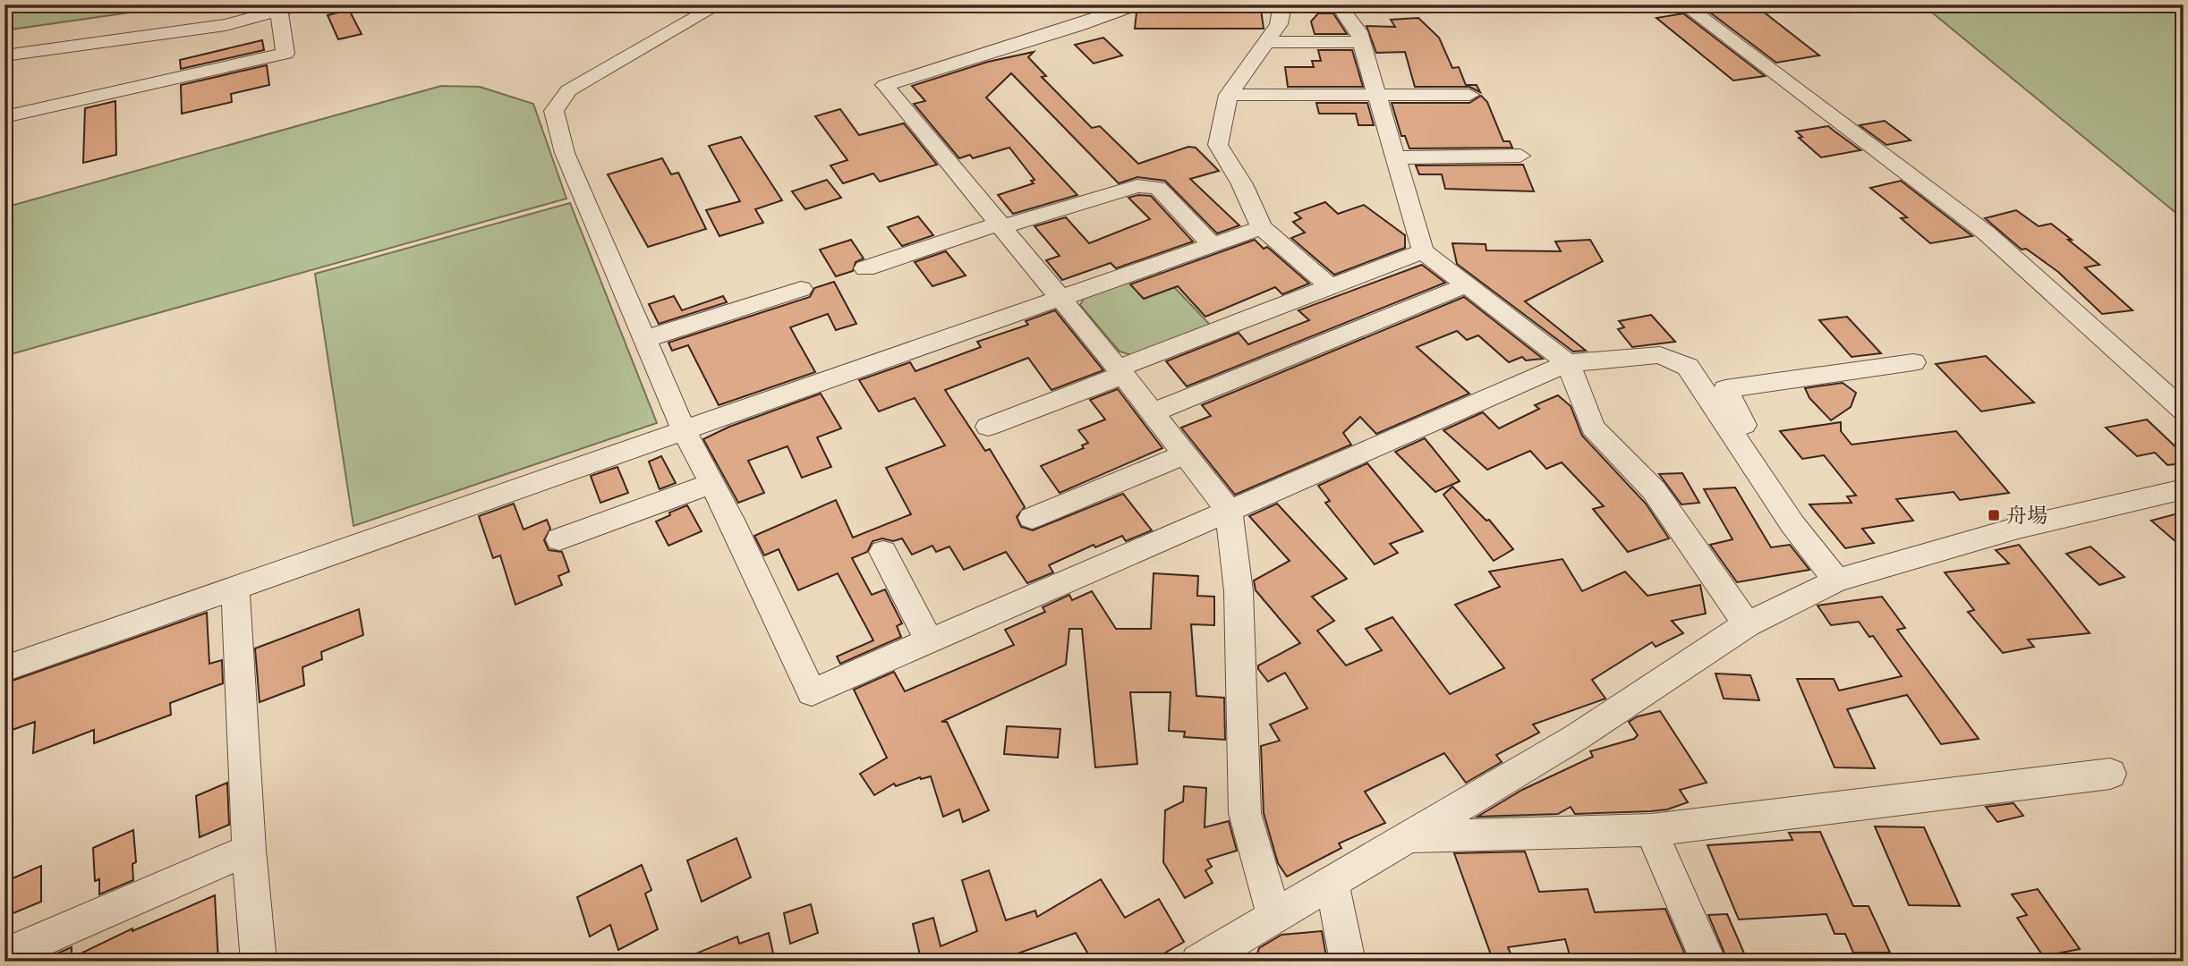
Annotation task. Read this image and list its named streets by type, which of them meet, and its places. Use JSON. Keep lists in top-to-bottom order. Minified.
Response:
{"places":{"transit":["舟場"]}}
